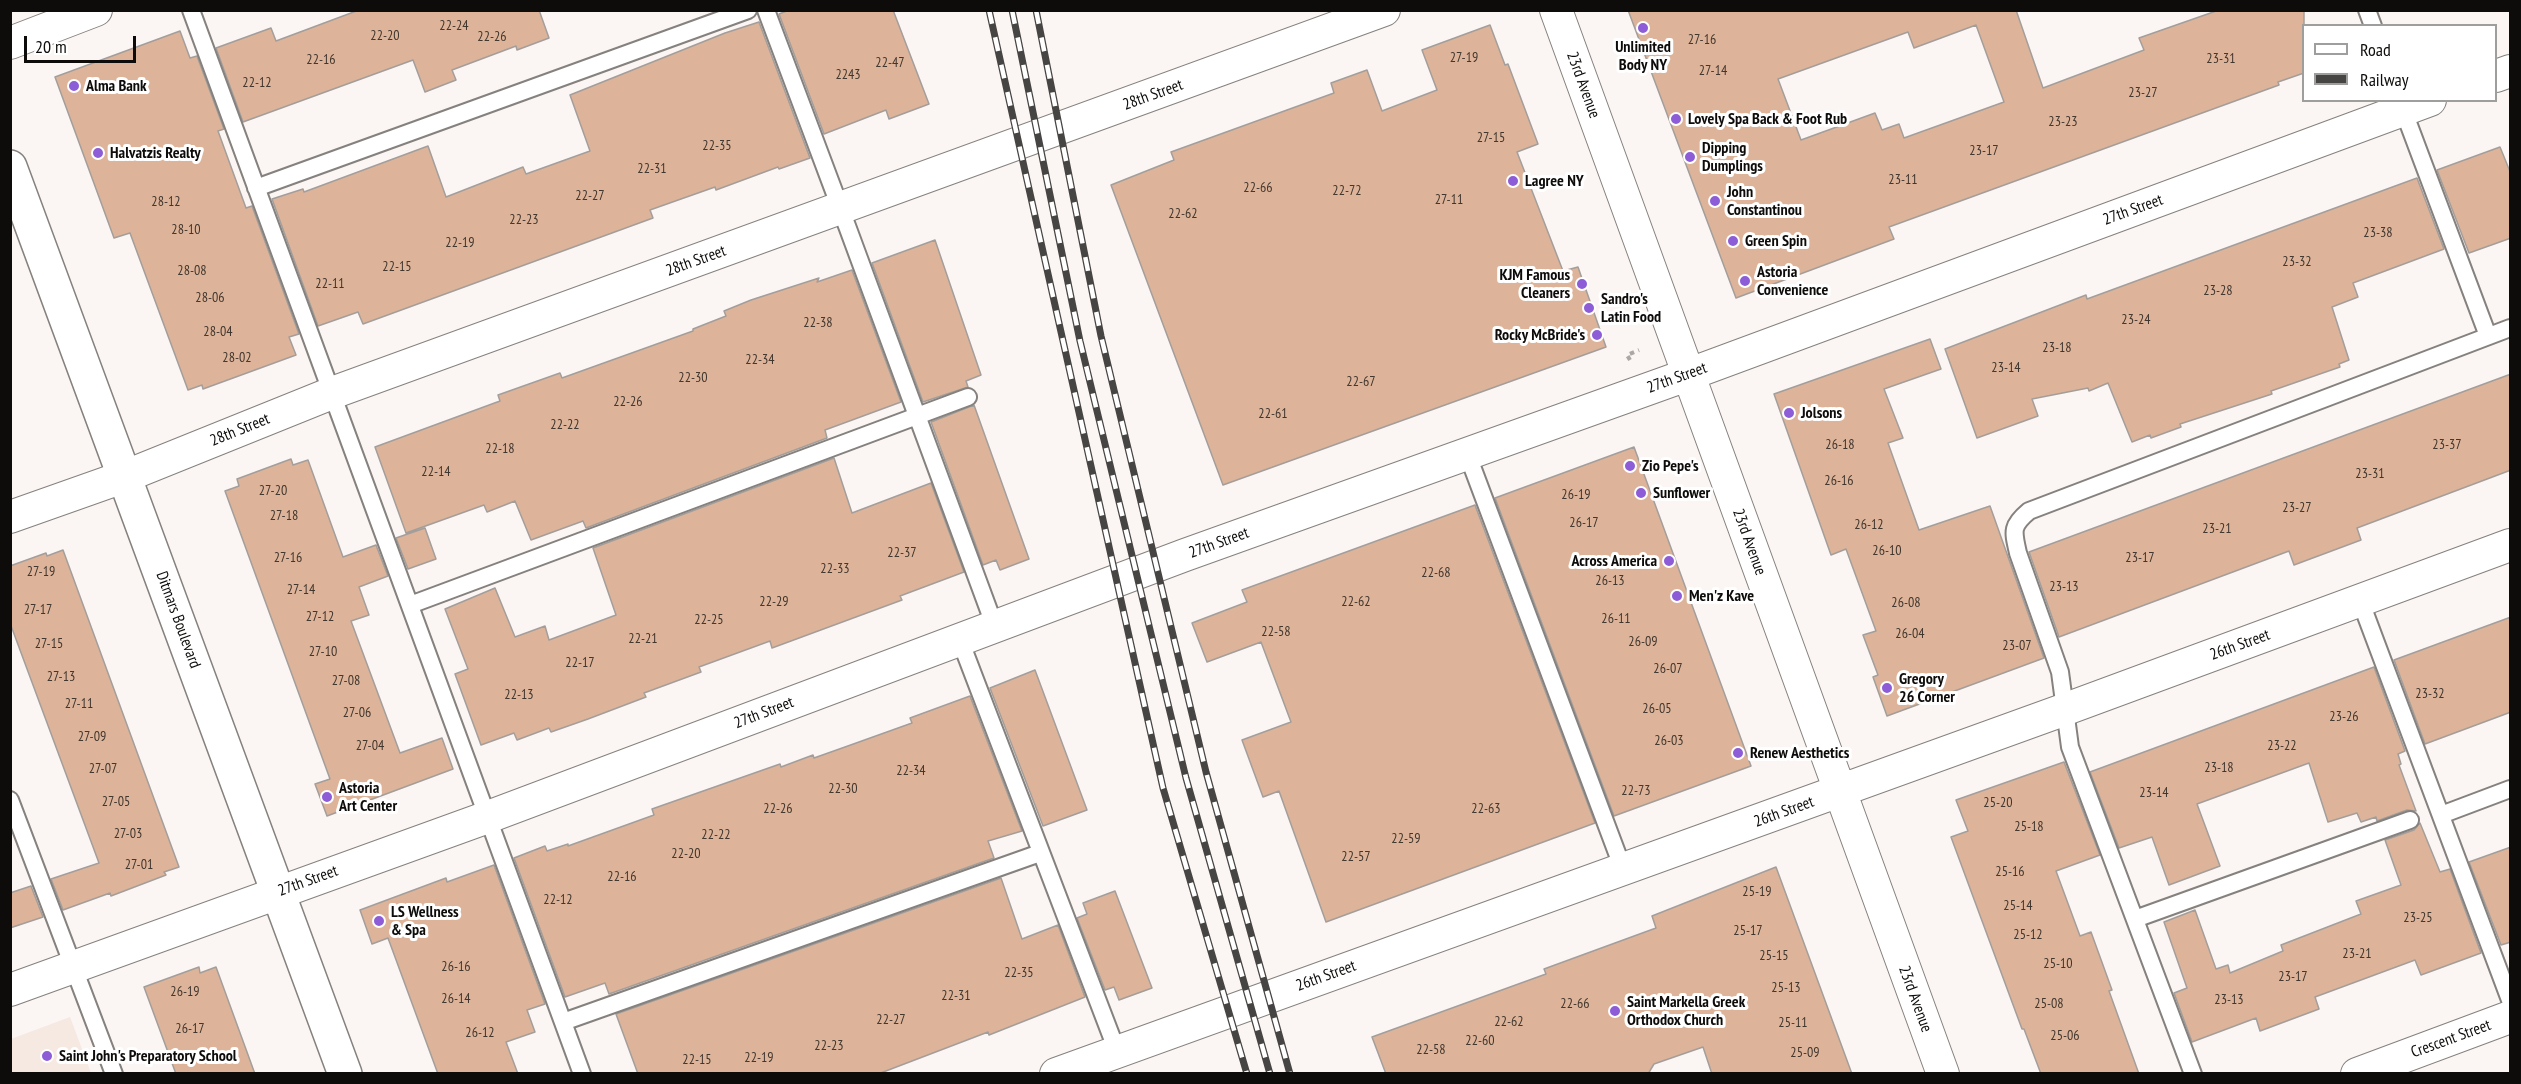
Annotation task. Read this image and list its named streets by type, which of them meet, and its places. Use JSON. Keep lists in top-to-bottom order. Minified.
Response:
{"streets":{"street":["23rd Avenue","28th Street","27th Street","Ditmars Boulevard","26th Street","Crescent Street"]},"crossings":[["23rd Avenue","27th Street"],["23rd Avenue","26th Street"],["28th Street","Ditmars Boulevard"],["27th Street","Ditmars Boulevard"]],"places":["Unlimited Body NY","Alma Bank","Lovely Spa Back & Foot Rub","Halvatzis Realty","Dipping Dumplings","Lagree NY","John Constantinou","Green Spin","Astoria Convenience","KJM Famous Cleaners","Sandro's Latin Food","Rocky McBride's","Jolsons","Zio Pepe's","Sunflower","Across America","Men'z Kave","Gregory 26 Corner","Renew Aesthetics","Astoria Art Center","LS Wellness & Spa","Saint Markella Greek Orthodox Church","Saint John's Preparatory School"],"house_numbers":["22-24","22-20","22-26","27-16","27-19","23-31","22-16","22-47","27-14","2243","22-12","23-27","23-23","27-15","22-35","23-17","22-31","23-11","22-66","22-72","22-27","27-11","28-12","22-62","22-23","28-10","23-38","22-19","23-32","22-15","28-08","22-11","23-28","28-06","23-24","22-38","28-04","23-18","28-02","22-34","23-14","22-30","22-67","22-26","22-61","22-22","26-18","23-37","22-18","22-14","23-31","26-16","27-20","26-19","23-27","27-18","26-17","26-12","23-21","26-10","22-37","27-16","23-17","22-33","27-19","22-68","26-13","23-13","27-14","22-29","22-62","26-08","27-17","27-12","26-11","22-25","22-58","26-04","22-21","26-09","27-15","23-07","27-10","22-17","26-07","27-13","27-08","23-32","22-13","27-11","26-05","27-06","23-26","27-09","26-03","27-04","23-22","23-18","27-07","22-34","22-30","22-73","23-14","27-05","25-20","22-26","22-63","25-18","27-03","22-22","22-59","22-20","22-57","27-01","25-16","22-16","25-19","22-12","25-14","23-25","25-17","25-12","23-21","25-15","25-10","26-16","22-35","23-17","25-13","26-19","22-31","26-14","23-13","22-66","25-08","22-27","22-62","25-11","26-17","26-12","25-06","22-60","22-23","22-58","25-09","22-19","22-15"],"legend":["Road","Railway"],"scale_bar":"20 m"}
